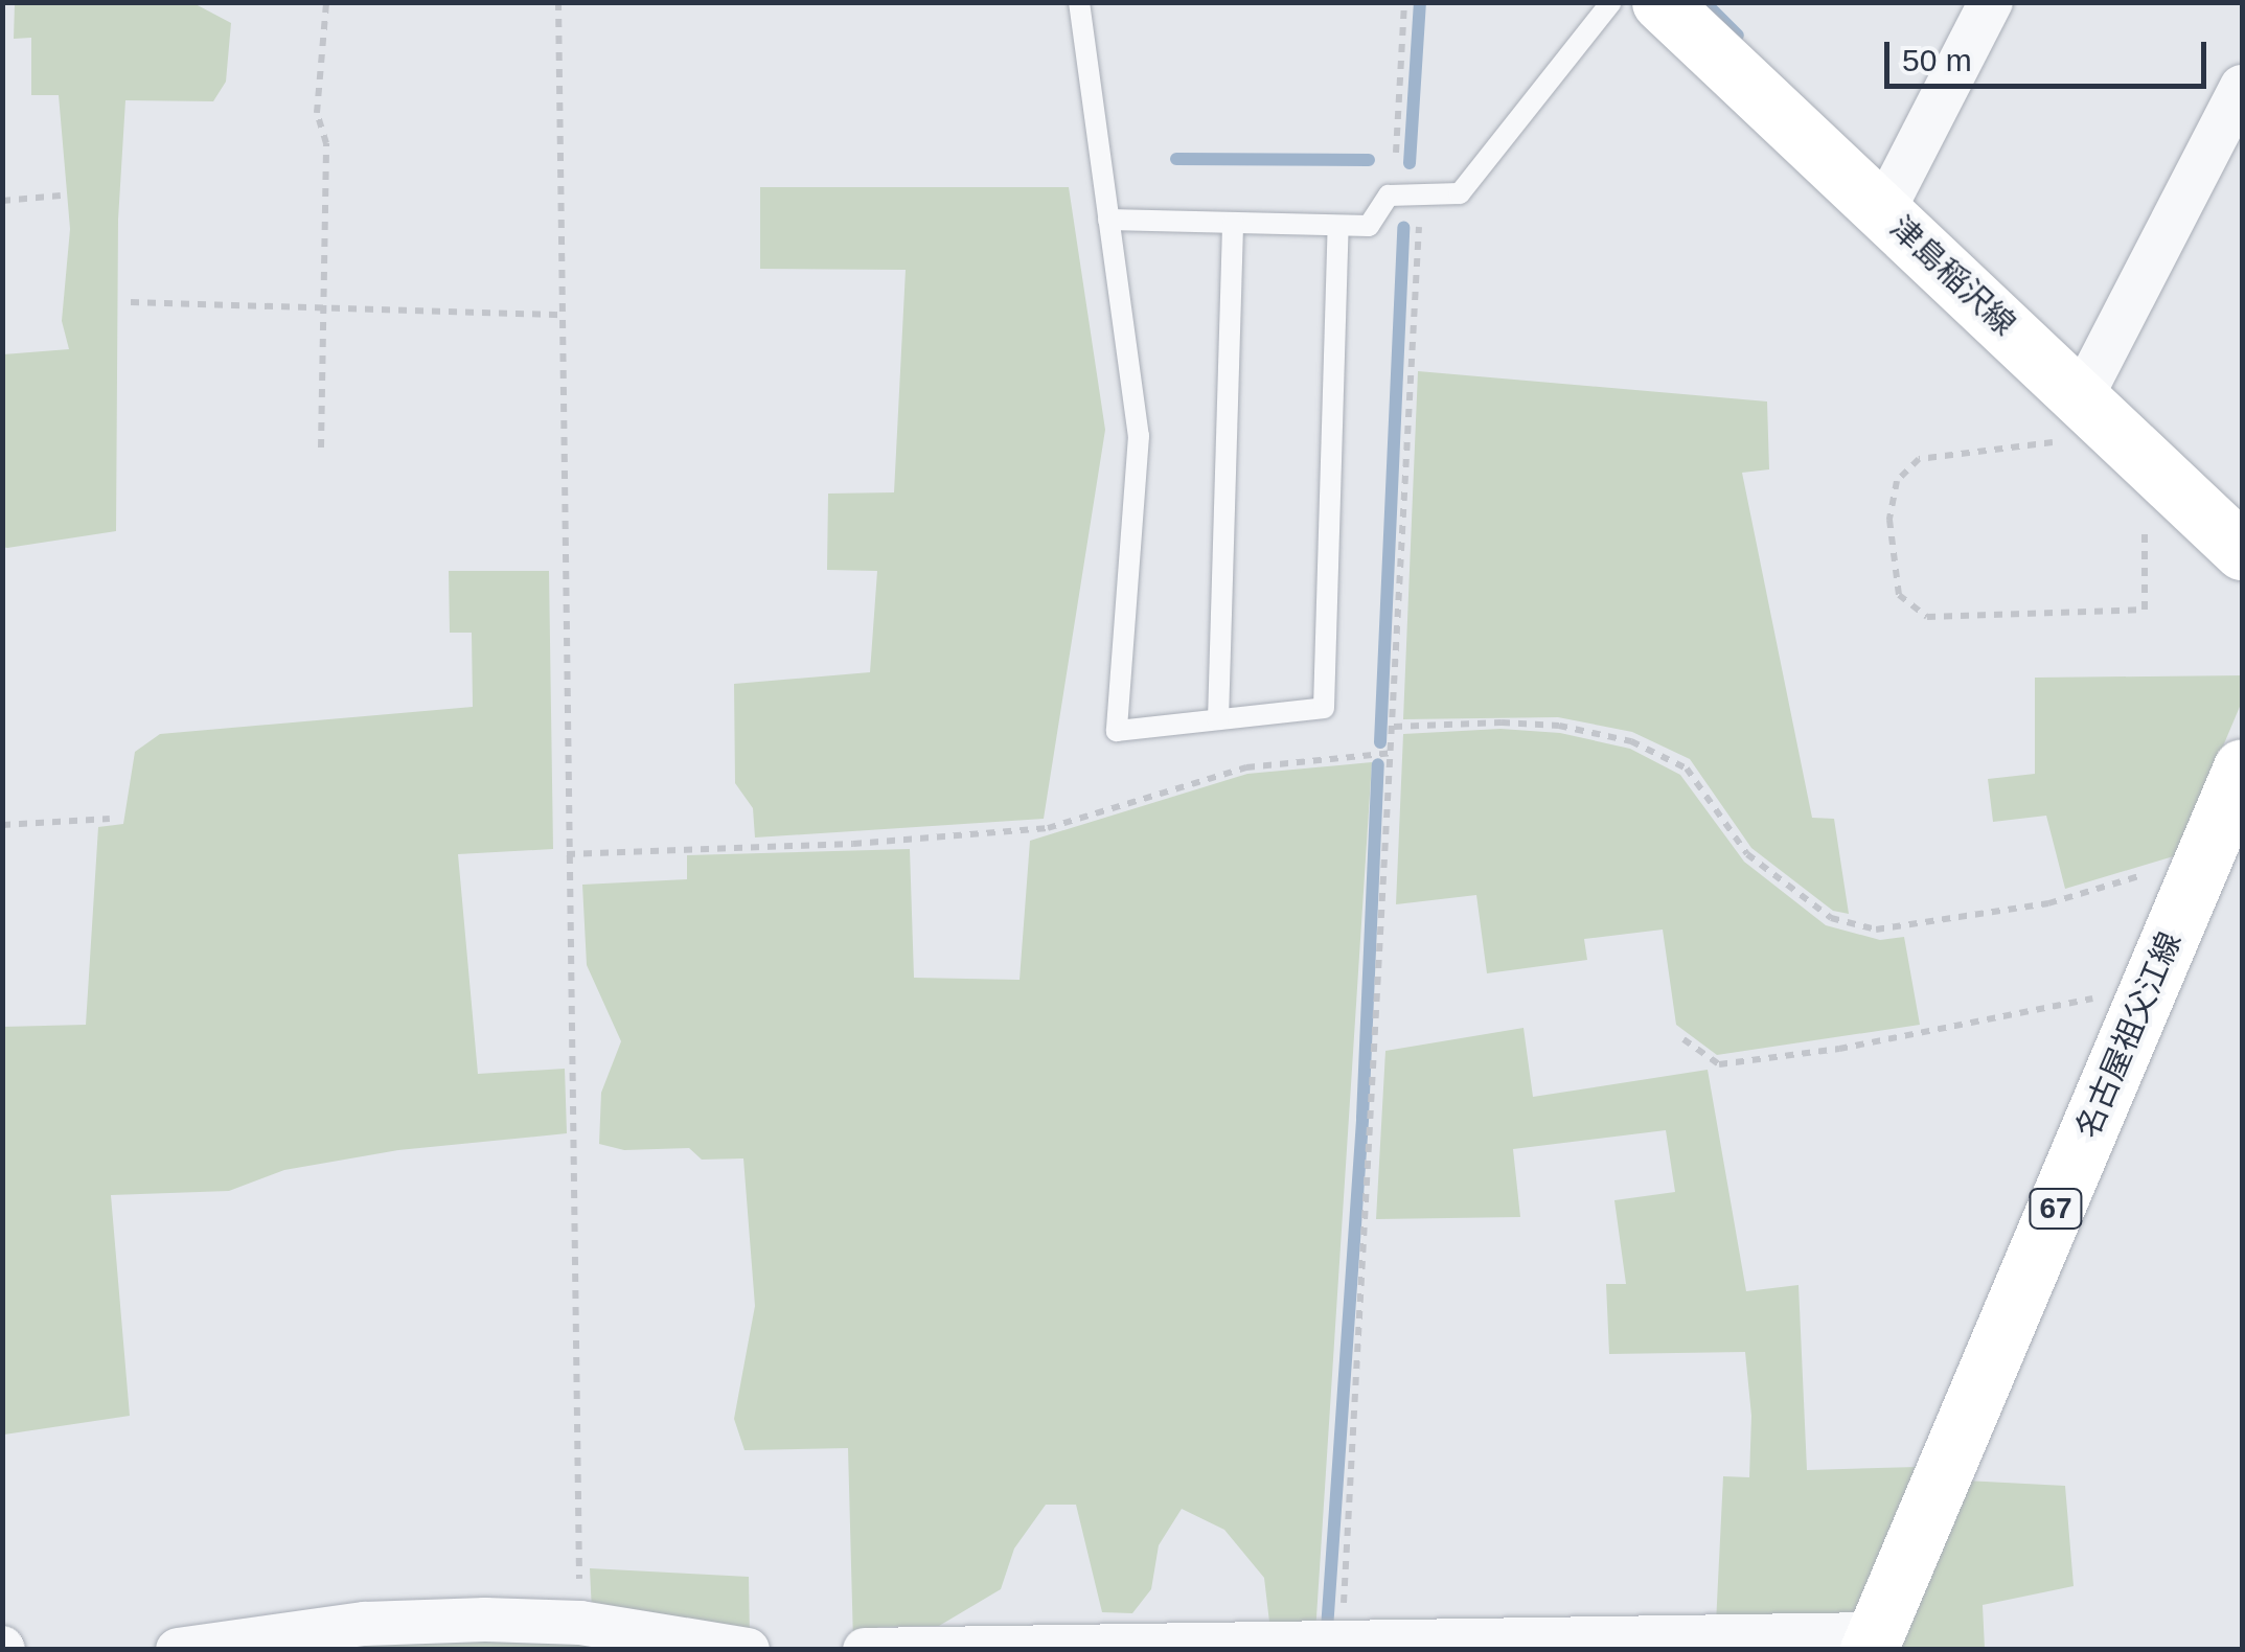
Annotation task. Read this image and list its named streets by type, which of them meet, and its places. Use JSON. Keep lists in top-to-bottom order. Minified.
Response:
{"streets":{"main road":["津島稲沢線","名古屋祖父江線","67"]},"scale_bar":"50 m"}
